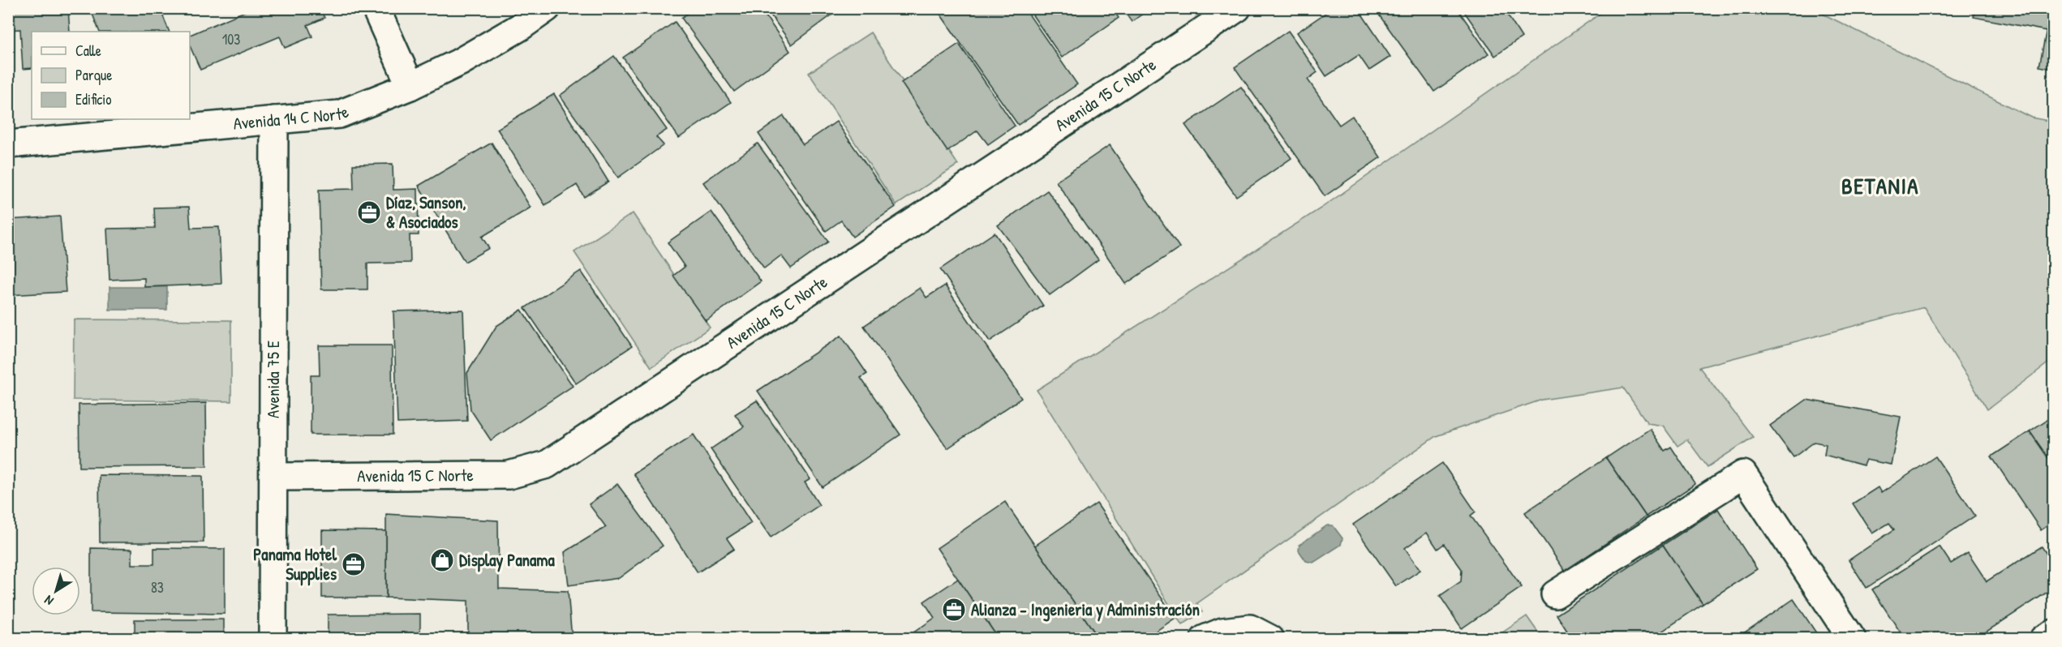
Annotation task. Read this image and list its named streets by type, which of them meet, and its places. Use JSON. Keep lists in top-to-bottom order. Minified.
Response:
{"streets":{"street":["Avenida 15 C Norte","Avenida 14 C Norte","Avenida 75 E"]},"crossings":[["Avenida 15 C Norte","Avenida 75 E"],["Avenida 14 C Norte","Avenida 75 E"]],"districts":["BETANIA"],"places":{"office":["Díaz, Sanson, & Asociados","Panama Hotel Supplies","Alianza - Ingenieria y Administración"],"shop":["Display Panama"]},"house_numbers":["103","83"],"legend":["Calle","Parque","Edificio"],"north":"bottom left"}
